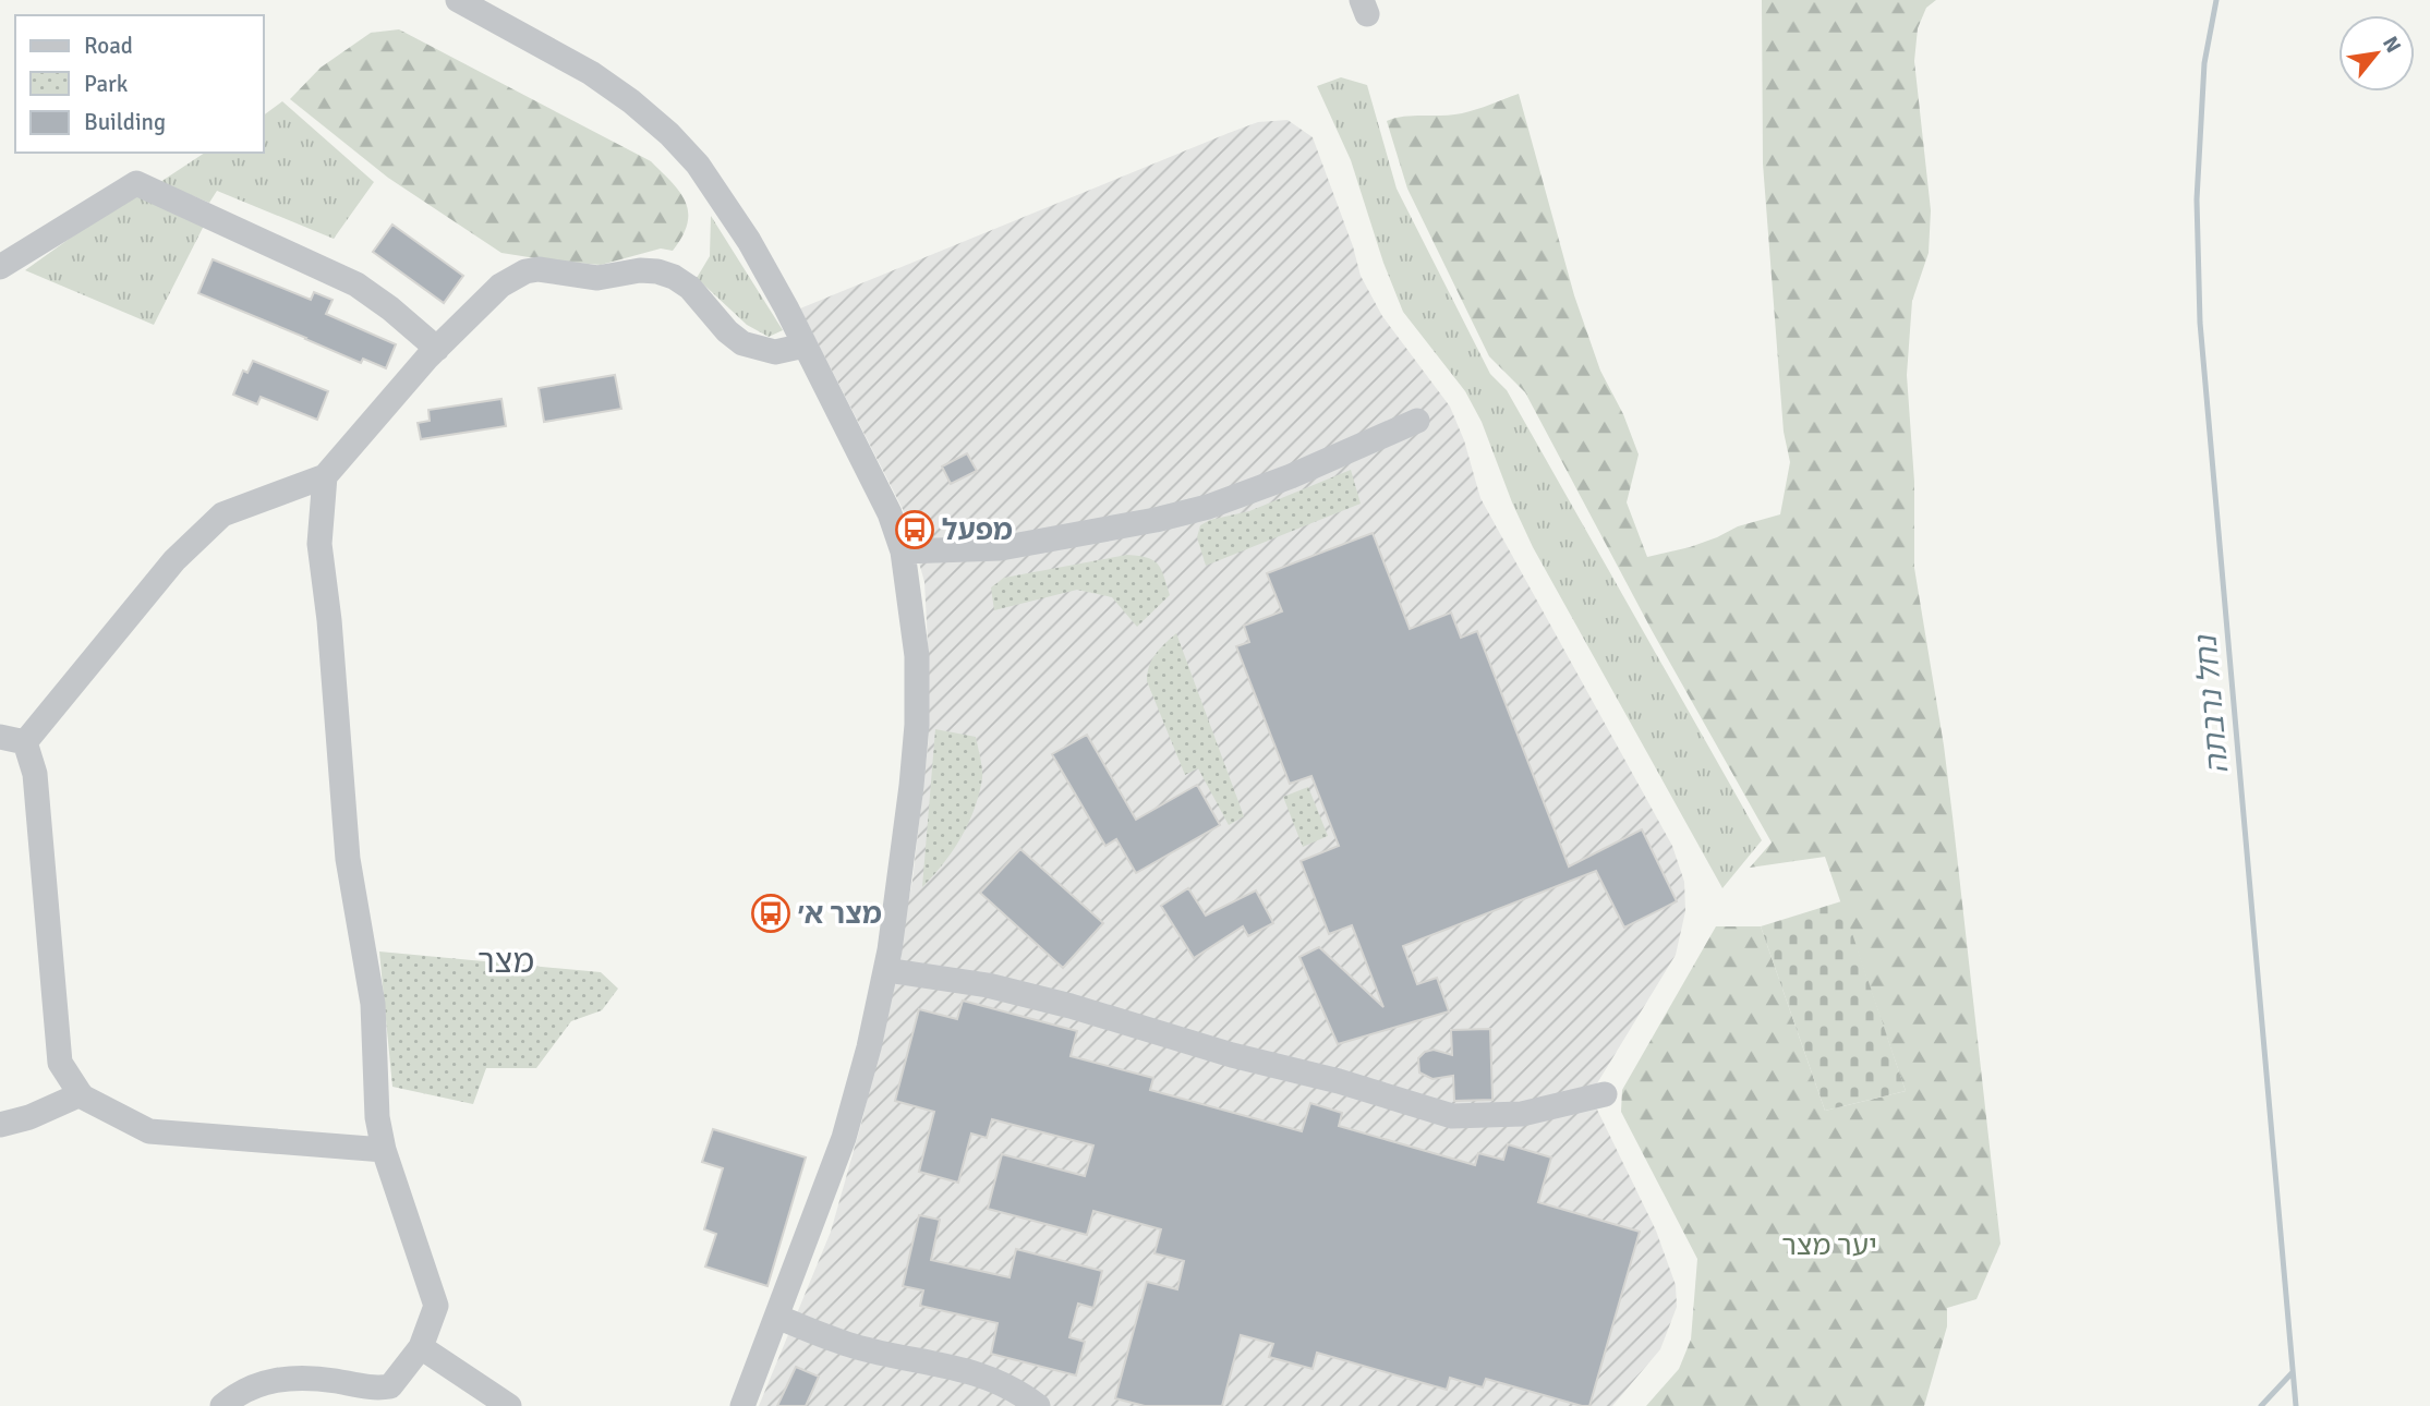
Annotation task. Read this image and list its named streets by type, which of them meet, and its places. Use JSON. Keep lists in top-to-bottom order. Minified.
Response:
{"districts":["מצר"],"water":["נחל נרבתה"],"parks":["יער מצר"],"places":{"bus stop":["מפעל","מצר א׳"]},"legend":["Road","Park","Building"],"north":"top right"}
